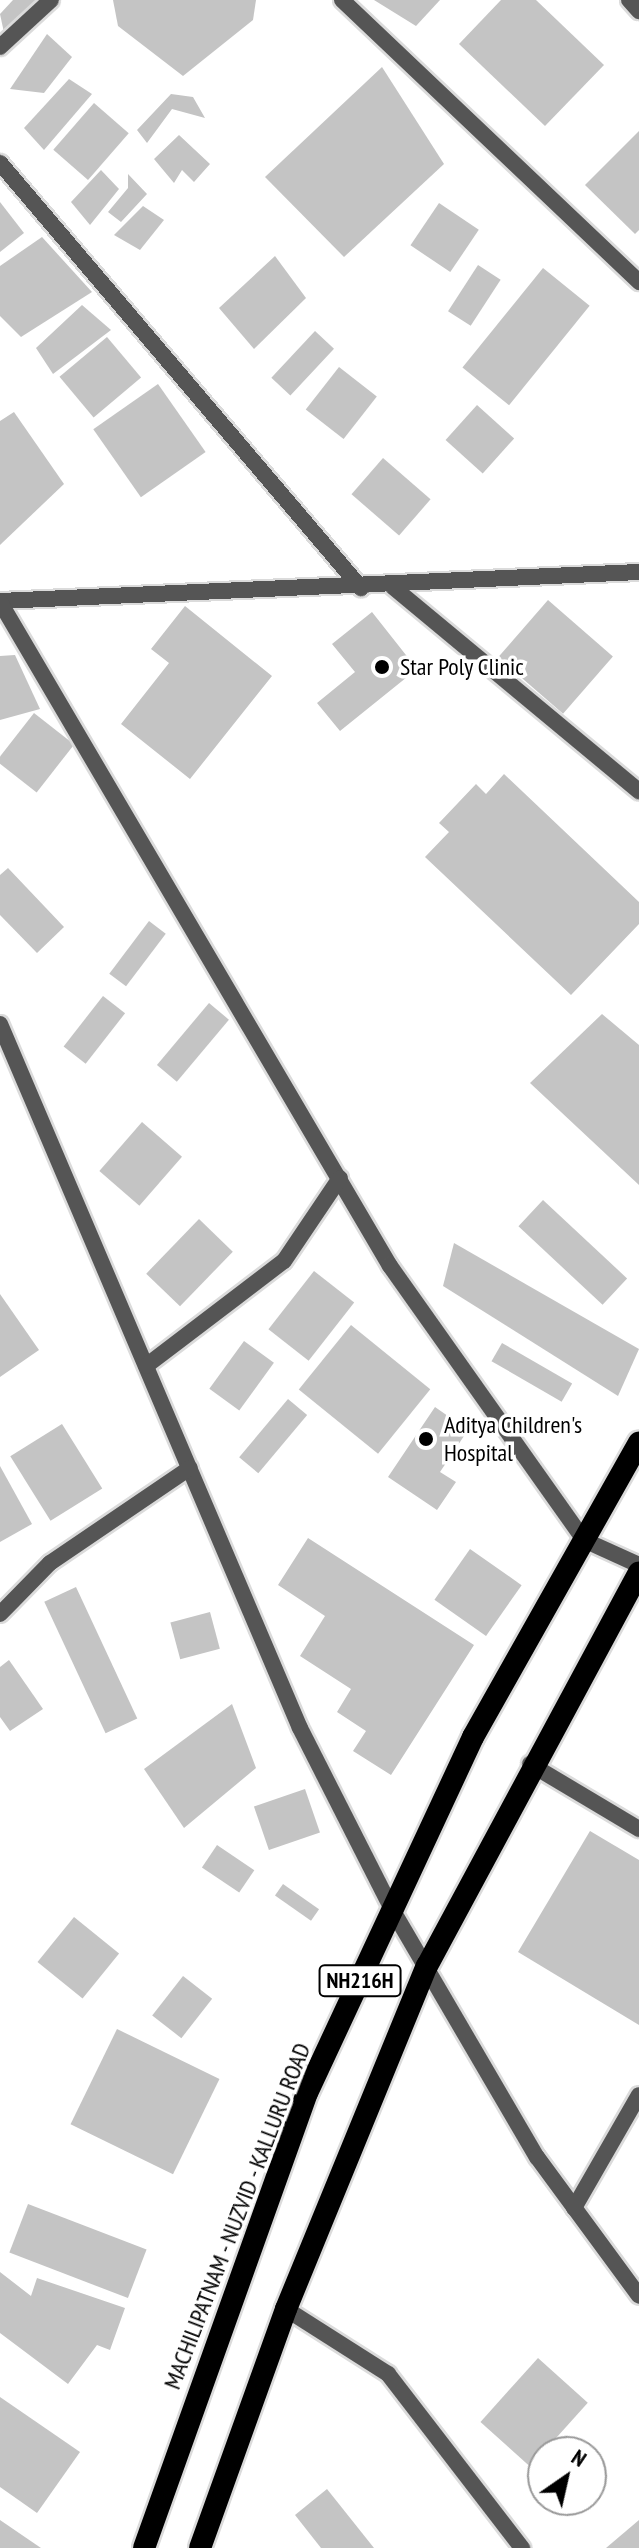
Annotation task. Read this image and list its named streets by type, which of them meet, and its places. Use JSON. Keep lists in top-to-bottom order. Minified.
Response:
{"streets":{"highway":["NH216H","MACHILIPATNAM - NUZVID - KALLURU ROAD"]},"places":["Star Poly Clinic","Aditya Children's Hospital"],"north":"top right"}
